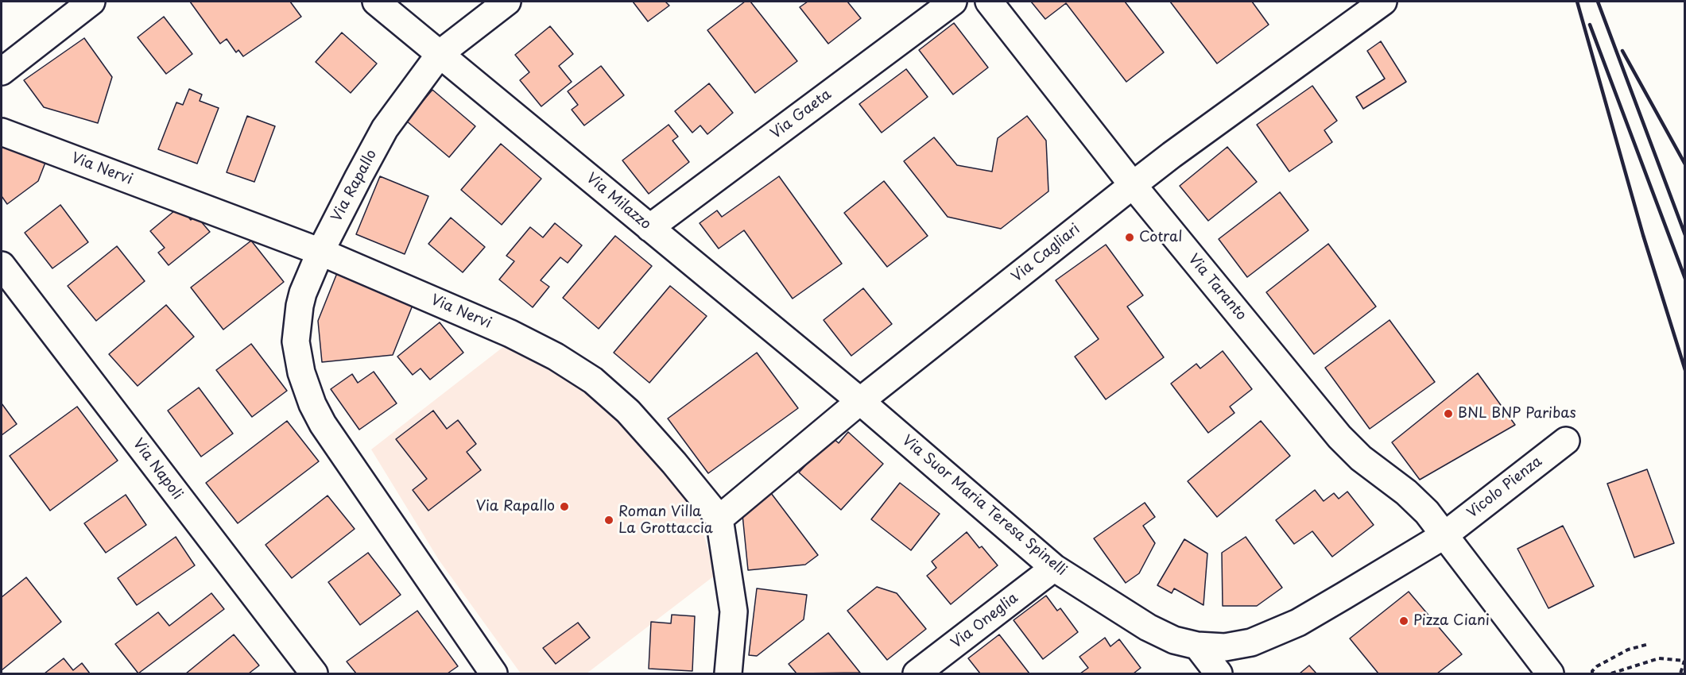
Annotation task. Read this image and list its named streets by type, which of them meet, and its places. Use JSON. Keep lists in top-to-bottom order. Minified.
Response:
{"streets":{"street":["Via Gaeta","Via Nervi","Via Rapallo","Via Milazzo","Via Cagliari","Via Taranto","Via Napoli","Vicolo Pienza","Via Suor Maria Teresa Spinelli","Via Oneglia"]},"crossings":[["Via Gaeta","Via Milazzo"],["Via Nervi","Via Rapallo"],["Via Nervi","Via Cagliari"],["Via Rapallo","Via Milazzo"],["Via Milazzo","Via Cagliari"],["Via Milazzo","Via Suor Maria Teresa Spinelli"],["Via Cagliari","Via Taranto"],["Via Cagliari","Via Suor Maria Teresa Spinelli"],["Via Taranto","Vicolo Pienza"],["Via Taranto","Via Suor Maria Teresa Spinelli"],["Vicolo Pienza","Via Suor Maria Teresa Spinelli"],["Via Suor Maria Teresa Spinelli","Via Oneglia"]],"places":["Cotral","BNL BNP Paribas","Via Rapallo","Roman Villa La Grottaccia","Pizza Ciani"]}
